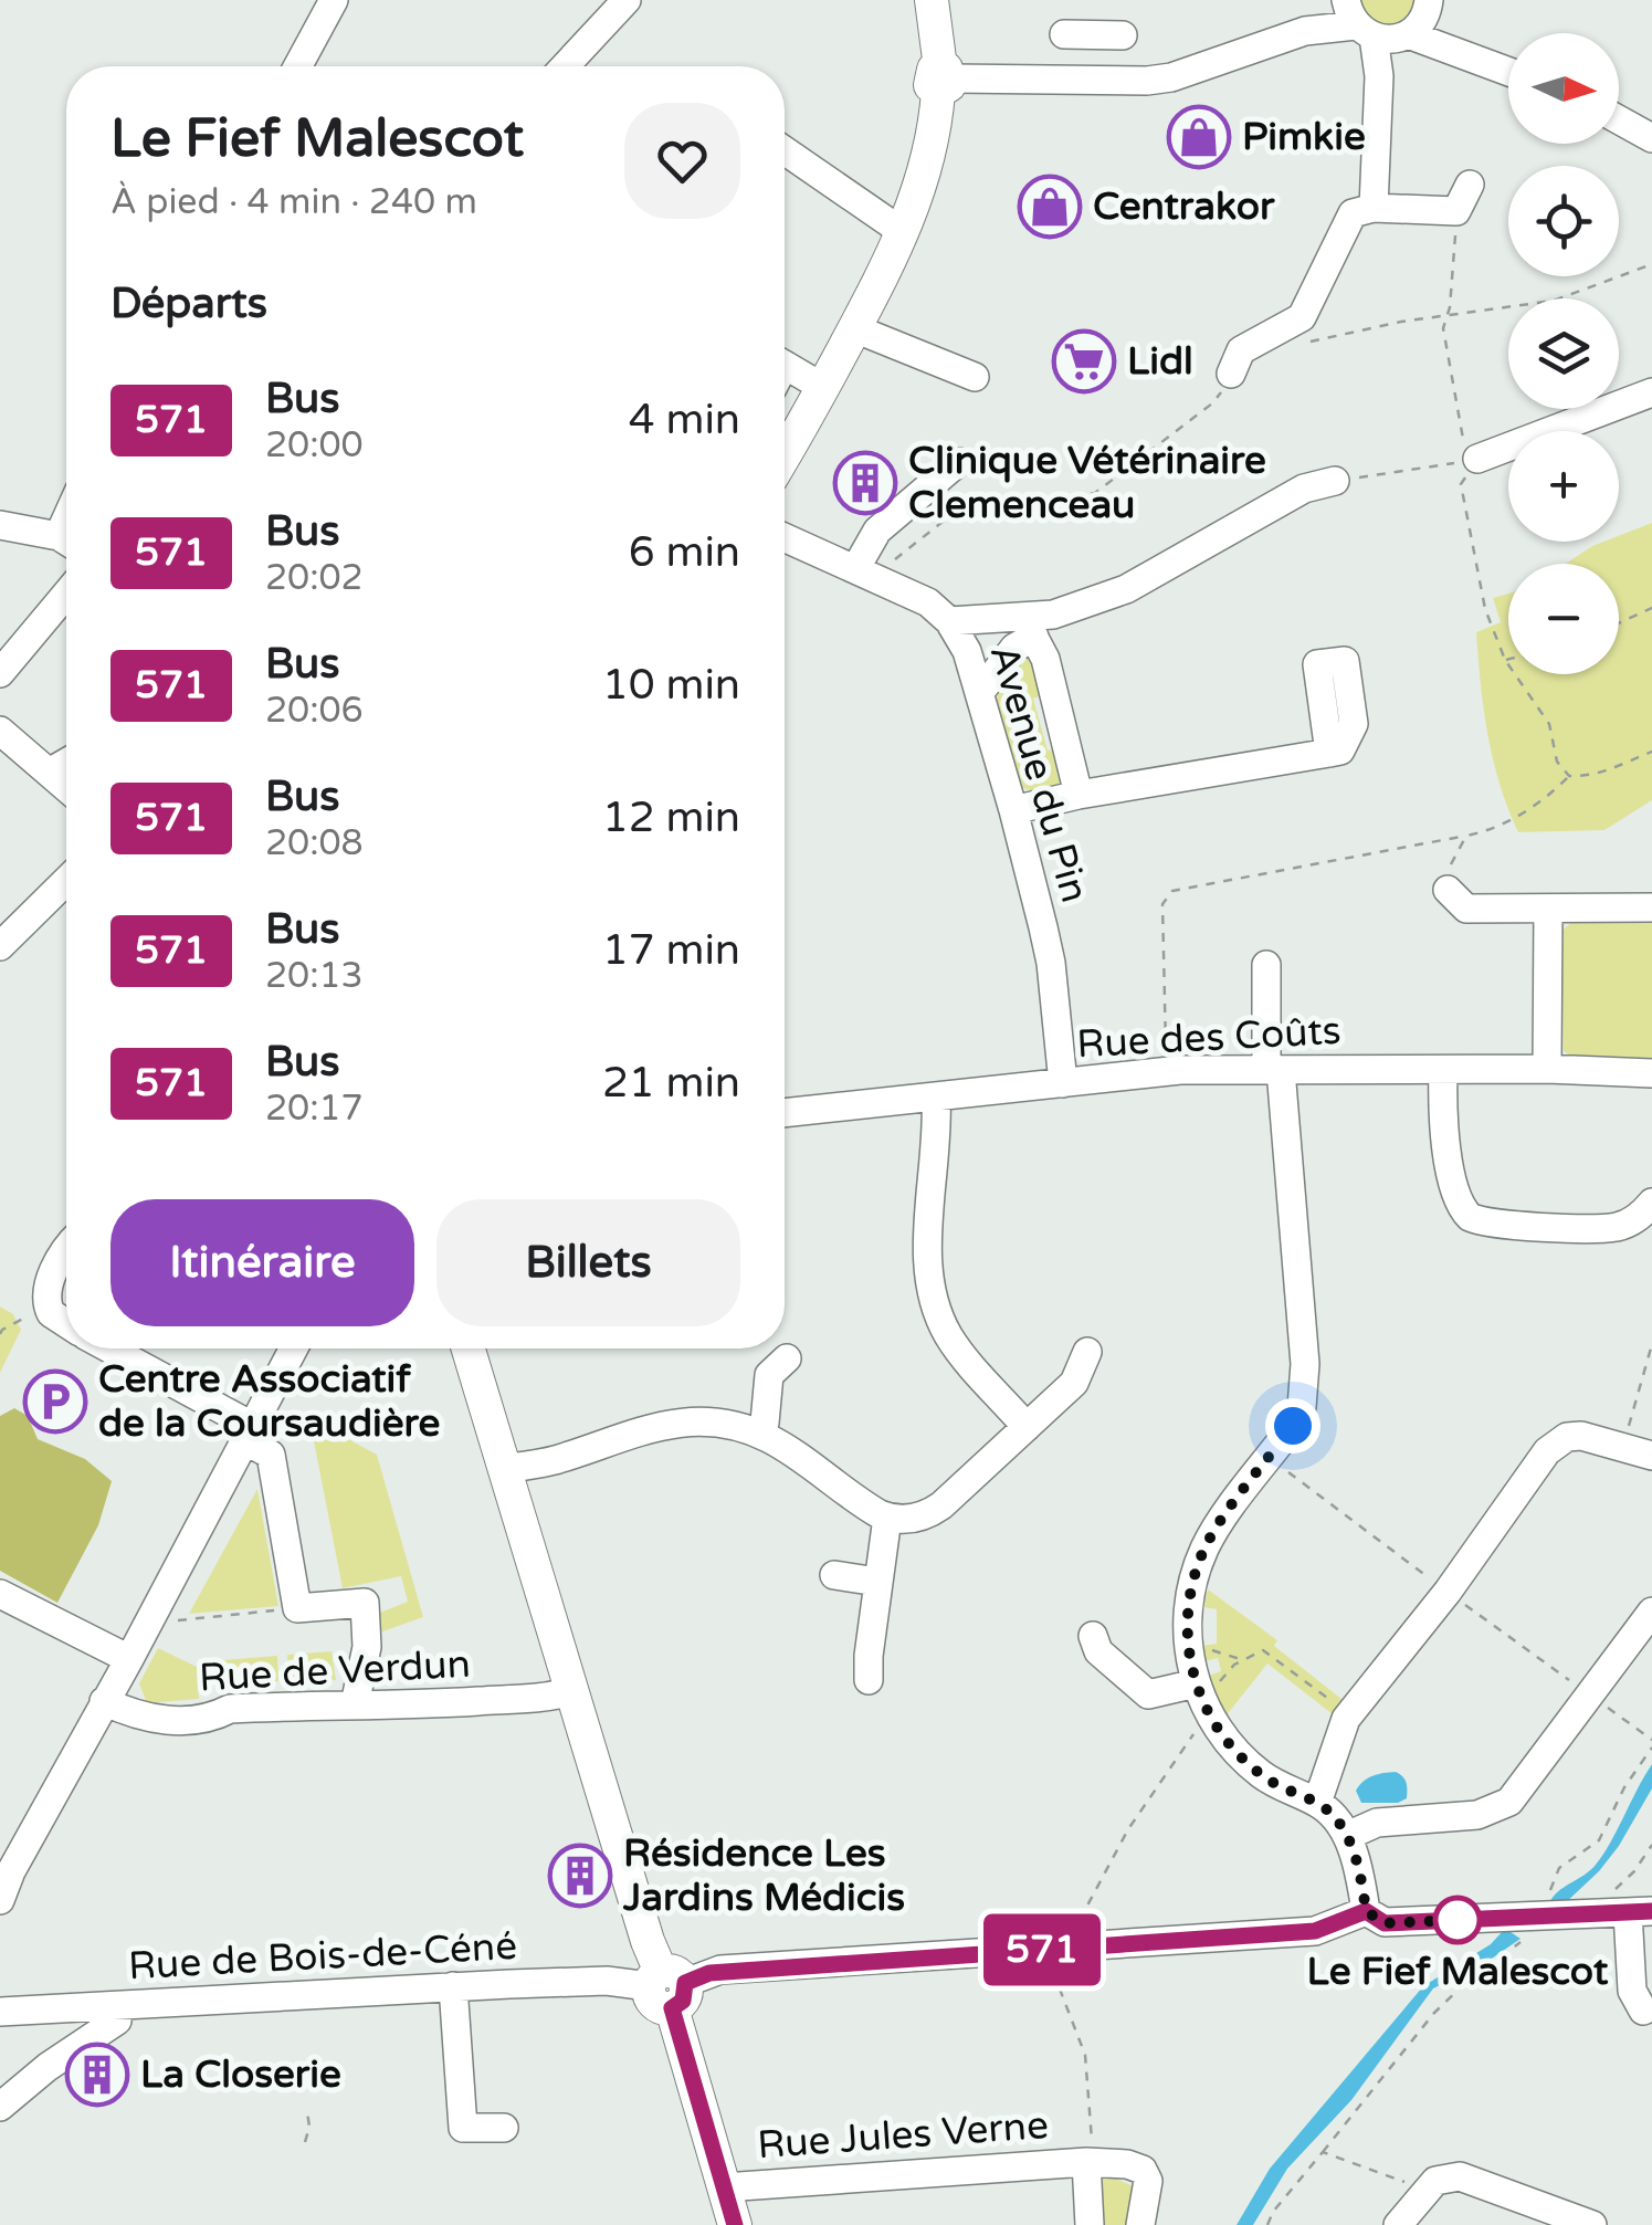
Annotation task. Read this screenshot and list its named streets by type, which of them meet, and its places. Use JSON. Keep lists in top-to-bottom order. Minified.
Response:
{"streets":{"street":["Avenue du Pin","Rue des Coûts","Rue de Verdun","Rue de Bois-de-Céné","Rue Jules Verne"]},"crossings":[["Avenue du Pin","Rue des Coûts"]],"places":{"shop":["Pimkie","Centrakor"],"supermarket":["Lidl"],"building":["Clinique Vétérinaire Clemenceau","Résidence Les Jardins Médicis","La Closerie"],"parking":["Centre Associatif de la Coursaudière"],"other":["Le Fief Malescot"]},"lines":["bus line 571"],"north":"right","page":{"on_map":"571","map_buttons":["+","−"],"heading":[["Le Fief Malescot","À pied · 4 min · 240 m"],"Départs"],"list":[{"mark":"571","name":"Bus","note":"20:00","value":"4 min"},{"mark":"571","name":"Bus","note":"20:02","value":"6 min"},{"mark":"571","name":"Bus","note":"20:06","value":"10 min"},{"mark":"571","name":"Bus","note":"20:08","value":"12 min"},{"mark":"571","name":"Bus","note":"20:13","value":"17 min"},{"mark":"571","name":"Bus","note":"20:17","value":"21 min"}],"buttons":["Itinéraire","Billets"]}}
